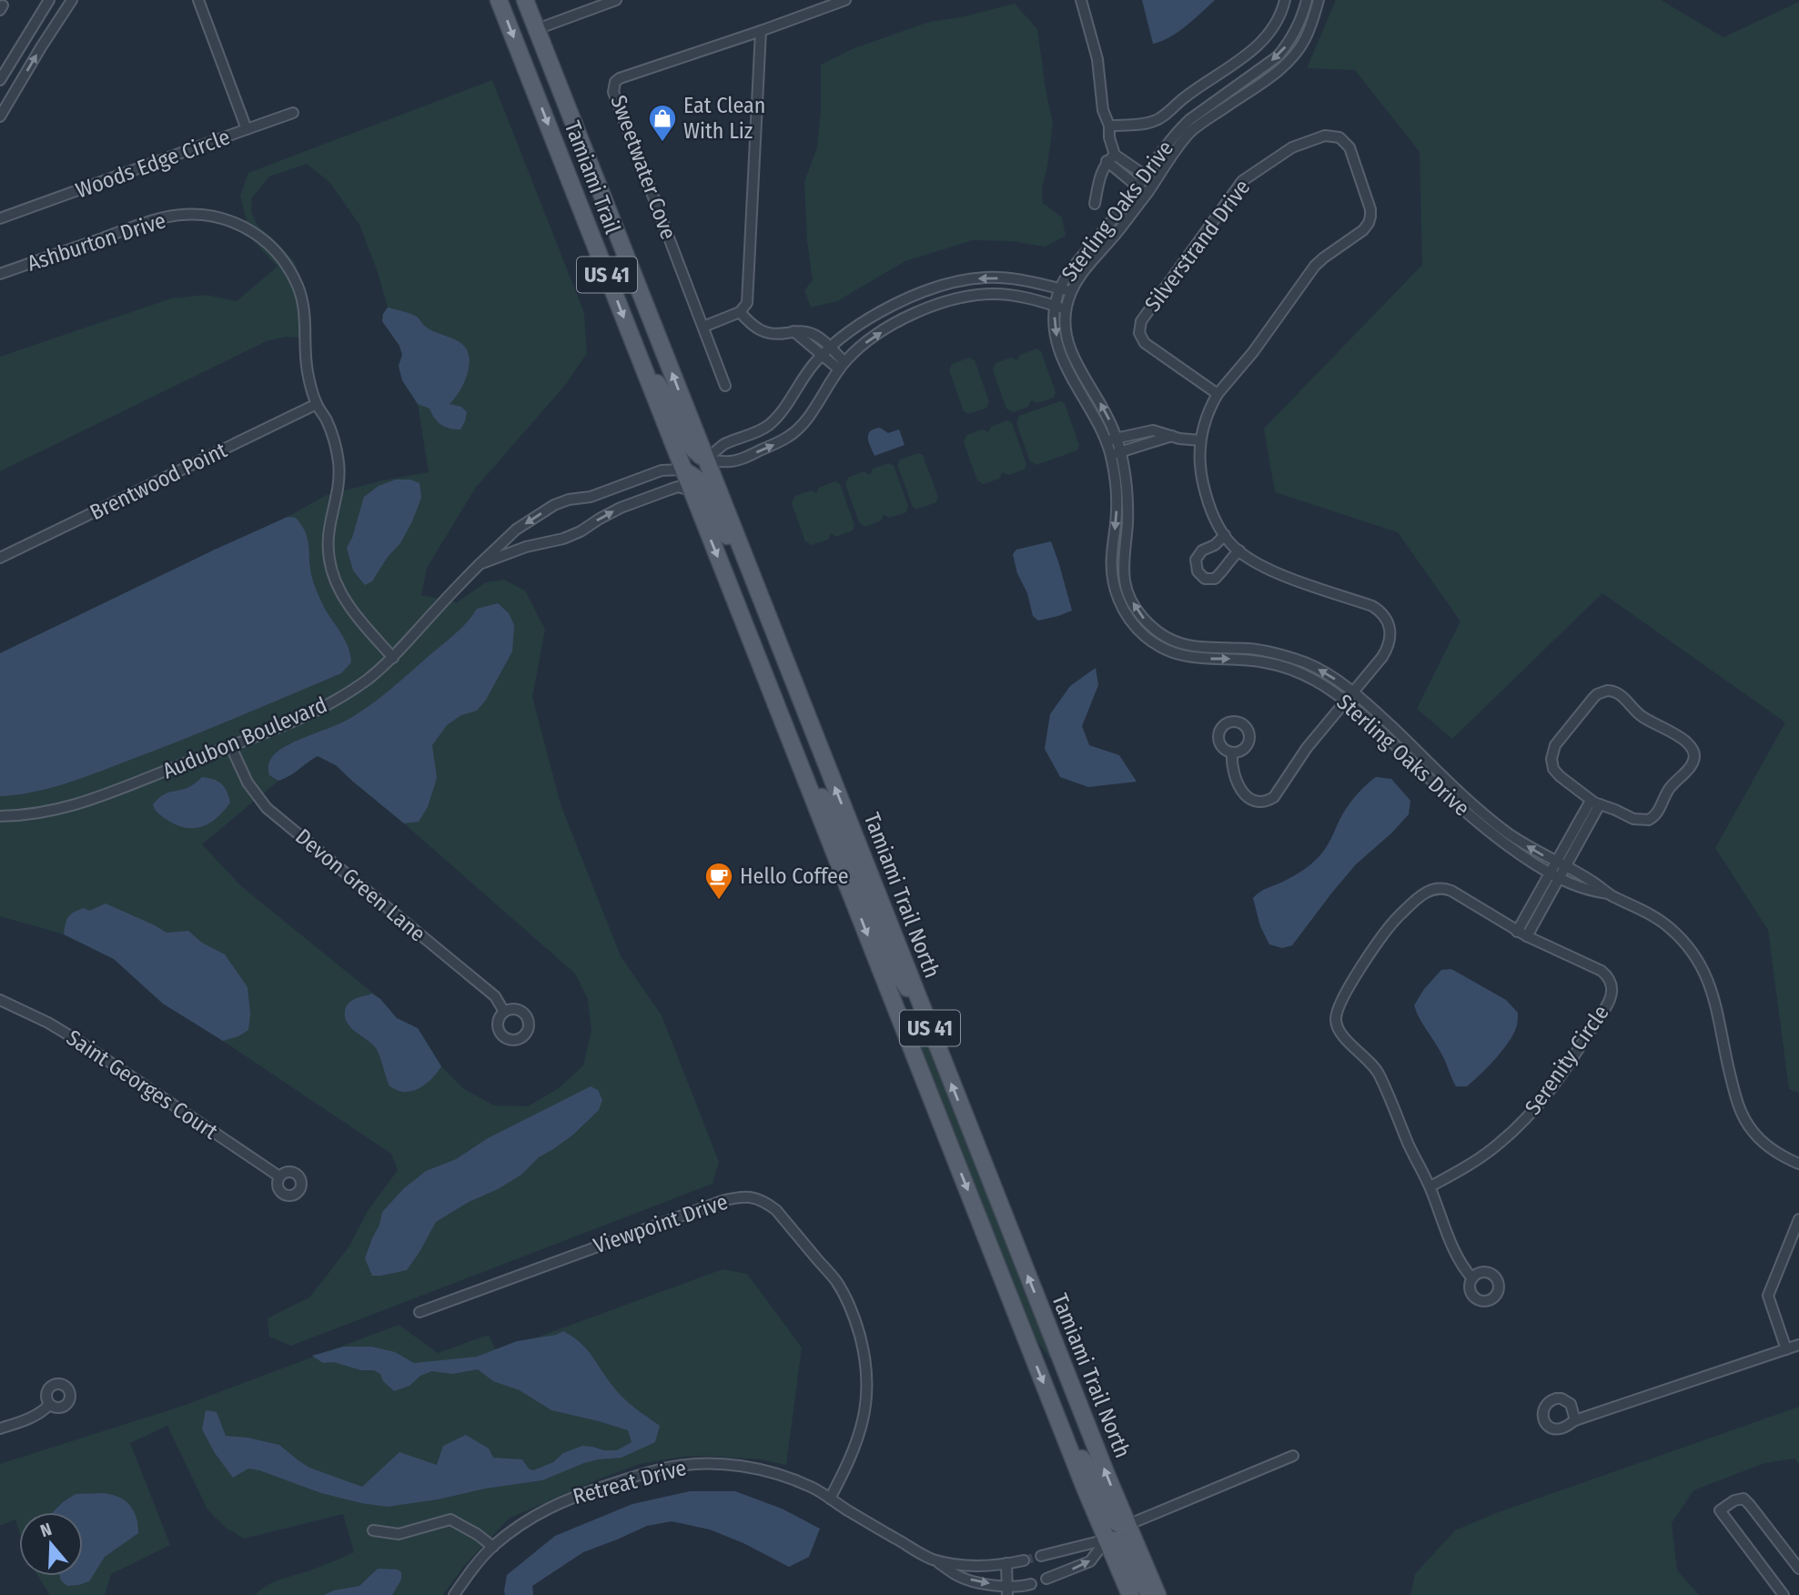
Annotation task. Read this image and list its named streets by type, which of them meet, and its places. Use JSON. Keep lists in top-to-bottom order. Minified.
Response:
{"streets":{"main road":["Tamiami Trail","US 41","Tamiami Trail North"],"street":["Woods Edge Circle","Sweetwater Cove","Sterling Oaks Drive","Ashburton Drive","Silverstrand Drive","Brentwood Point","Audubon Boulevard","Devon Green Lane","Serenity Circle","Saint Georges Court","Viewpoint Drive","Retreat Drive"]},"crossings":[["Tamiami Trail","US 41"],["Tamiami Trail","Audubon Boulevard"],["Tamiami Trail","Tamiami Trail North"],["Sterling Oaks Drive","Silverstrand Drive"],["Ashburton Drive","Brentwood Point"],["Ashburton Drive","Audubon Boulevard"],["Audubon Boulevard","Devon Green Lane"],["Audubon Boulevard","Tamiami Trail North"],["Viewpoint Drive","Retreat Drive"]],"places":{"shop":["Eat Clean With Liz"],"cafe":["Hello Coffee"]},"north":"top"}
